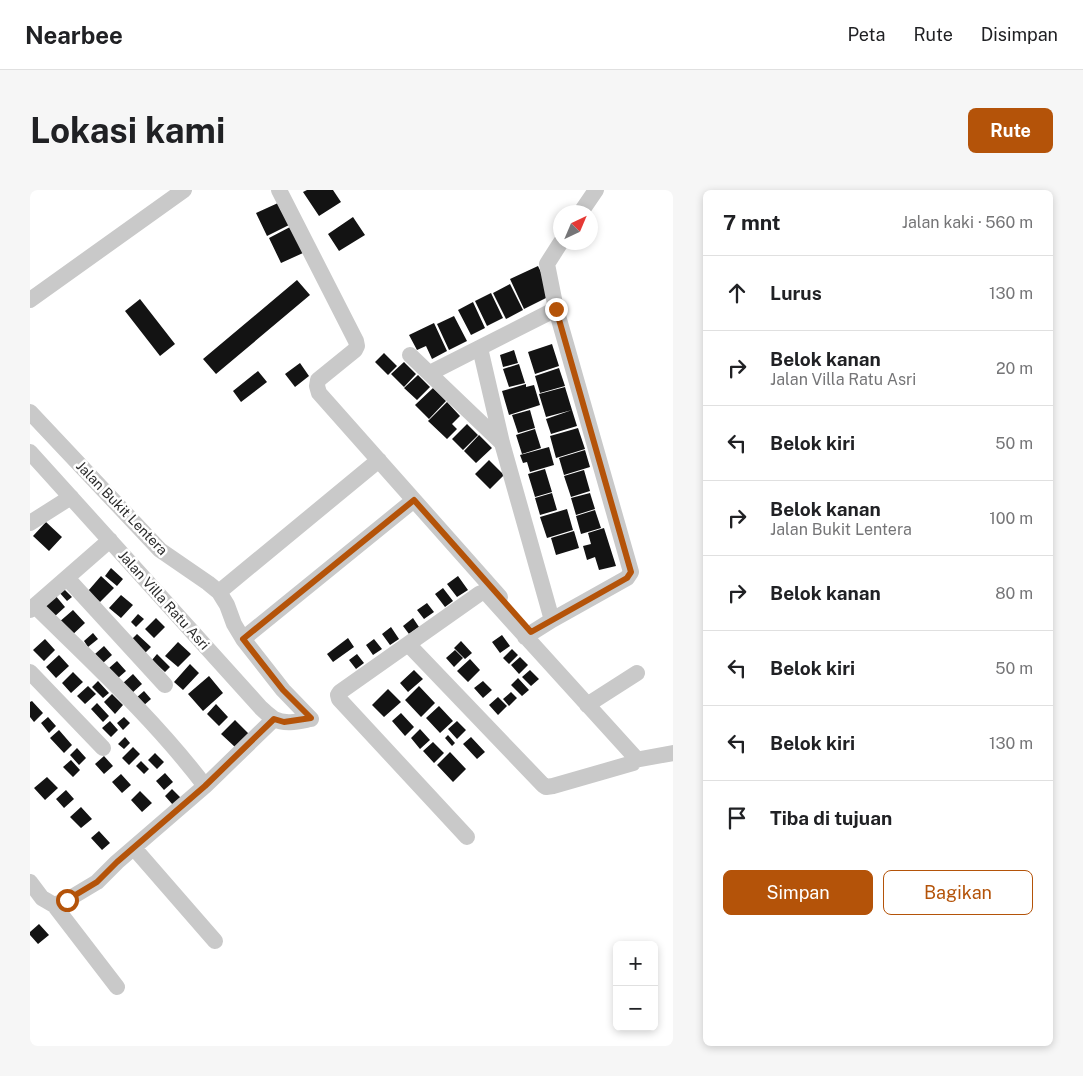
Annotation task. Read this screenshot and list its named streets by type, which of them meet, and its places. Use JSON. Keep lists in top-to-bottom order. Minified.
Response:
{"streets":{"street":["Jalan Bukit Lentera","Jalan Villa Ratu Asri"]},"crossings":[["Jalan Bukit Lentera","Jalan Villa Ratu Asri"]],"north":"top right","page":{"header":"Nearbee","nav":["Peta","Rute","Disimpan"],"buttons":["Rute",["Simpan","Bagikan"]],"title":"Lokasi kami","heading":["7 mnt","Jalan kaki · 560 m"],"list":[["Lurus","130 m"],["Belok kanan","Jalan Villa Ratu Asri","20 m"],["Belok kiri","50 m"],["Belok kanan","Jalan Bukit Lentera","100 m"],["Belok kanan","80 m"],["Belok kiri","50 m"],["Belok kiri","130 m"],"Tiba di tujuan"],"map_buttons":["+","−"]}}
